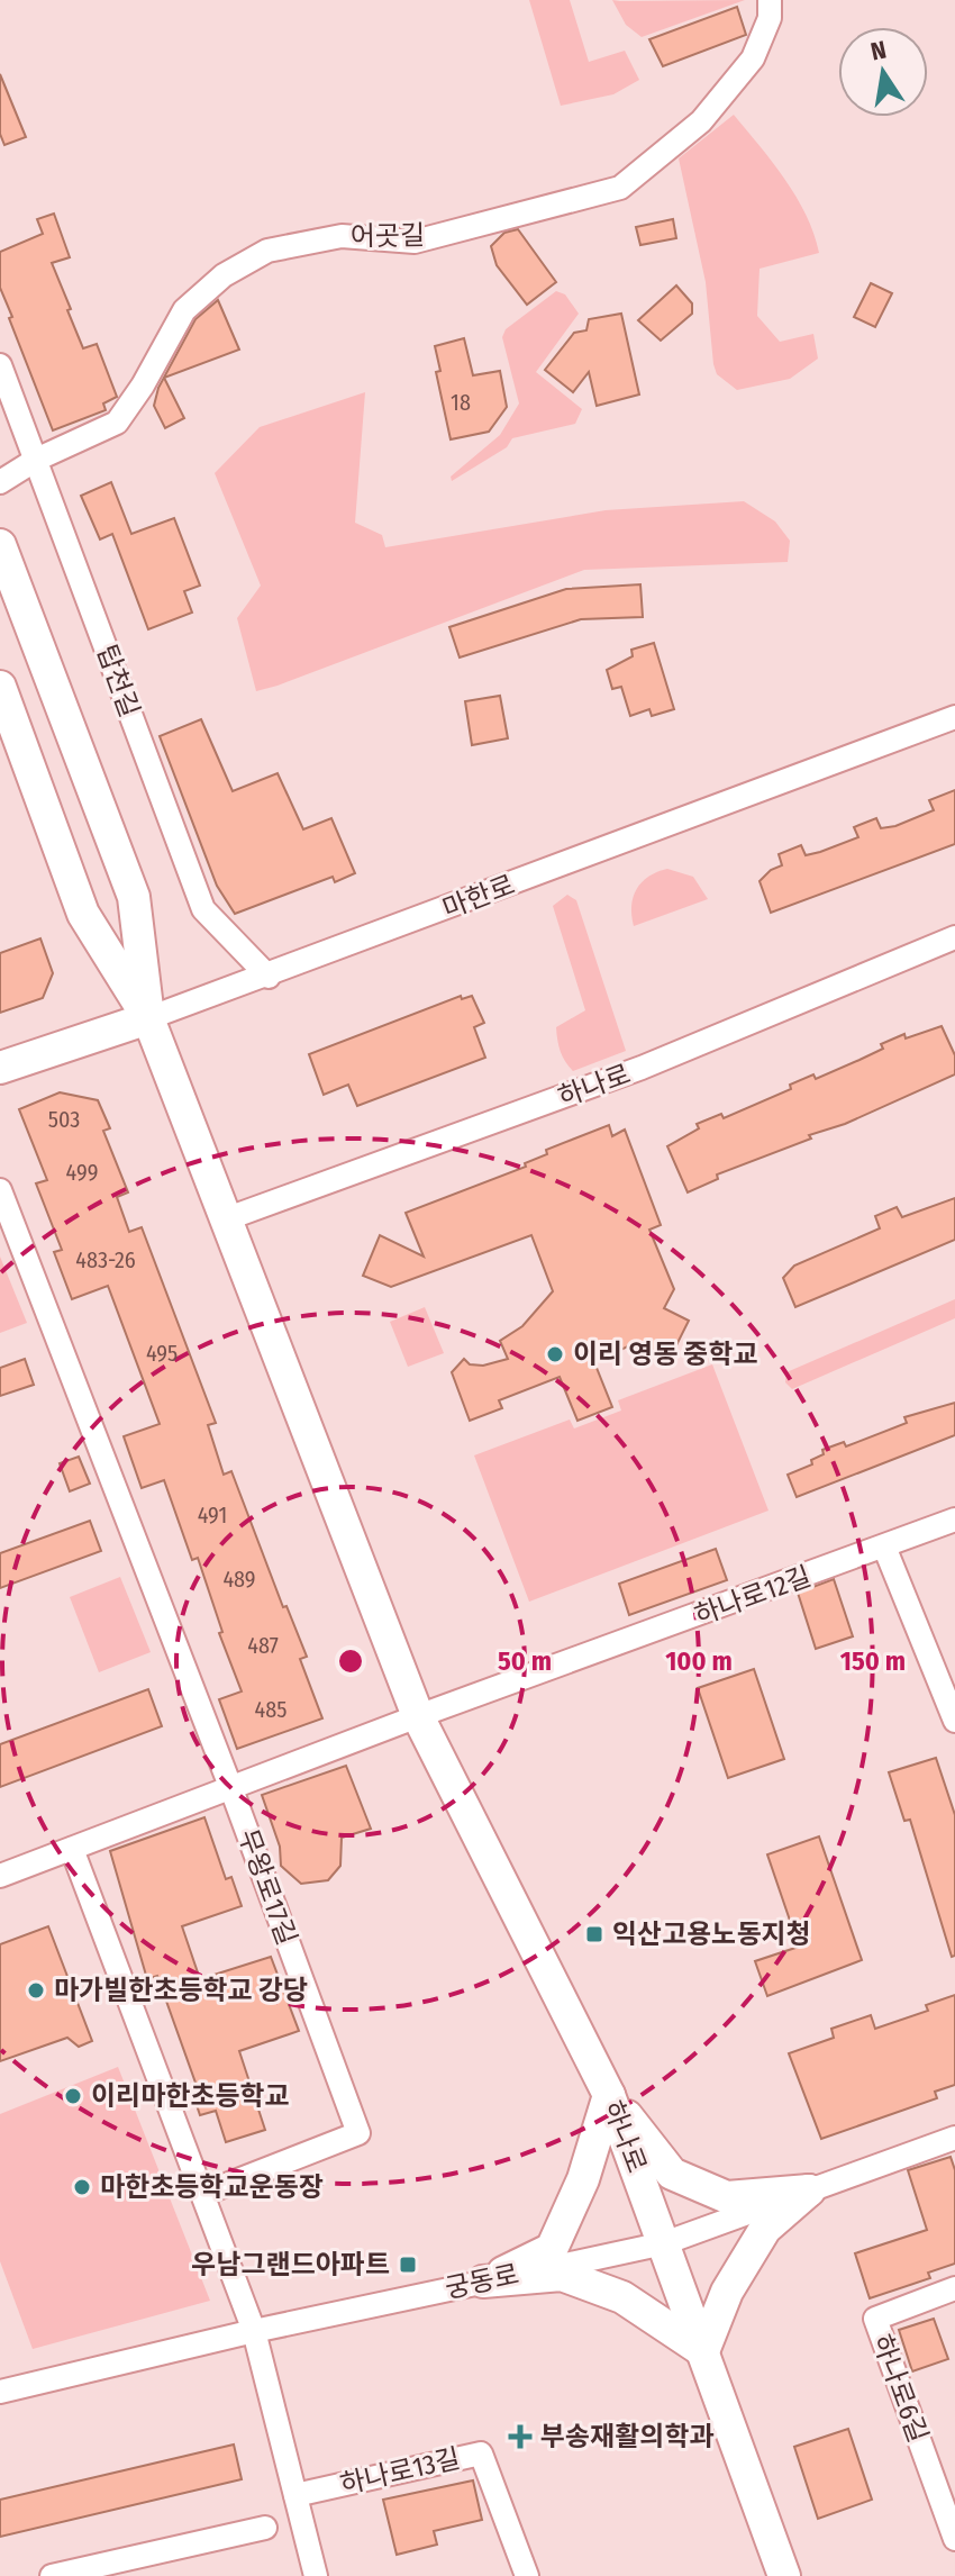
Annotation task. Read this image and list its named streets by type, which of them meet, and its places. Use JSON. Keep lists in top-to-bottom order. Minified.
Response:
{"streets":{"street":["어곳길","탑천길","마한로","하나로","하나로12길","무왕로17길","궁동로","하나로6길","하나로13길"]},"crossings":[["어곳길","탑천길"],["탑천길","마한로"],["마한로","하나로"],["하나로","하나로12길"],["하나로","궁동로"]],"places":{"other":["이리 영동 중학교","마가빌한초등학교 강당","이리마한초등학교","마한초등학교운동장"],"transit":["익산고용노동지청","우남그랜드아파트"],"health":["부송재활의학과"]},"house_numbers":["18","503","499","483-26","495","491","489","487","485"],"north":"top","rings":["50 m","100 m","150 m"]}
